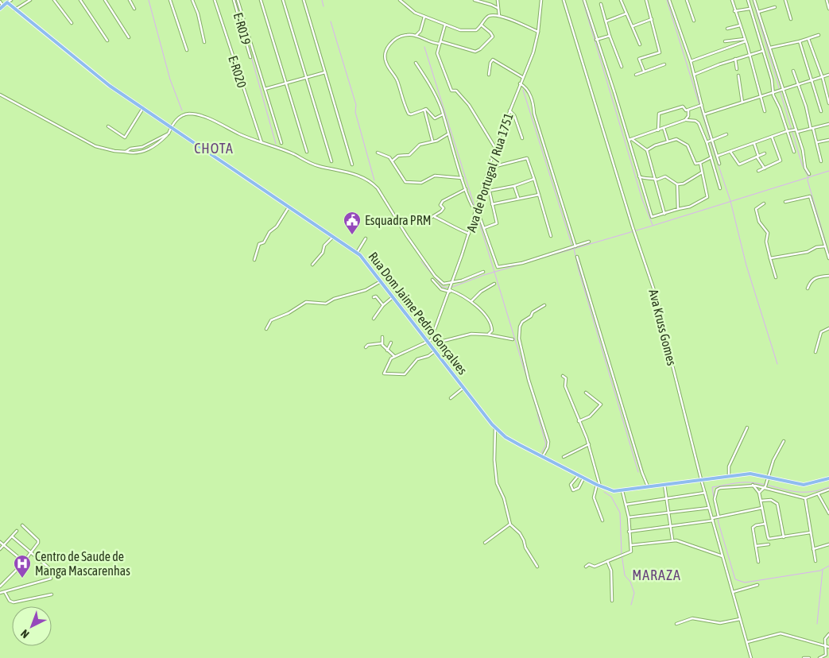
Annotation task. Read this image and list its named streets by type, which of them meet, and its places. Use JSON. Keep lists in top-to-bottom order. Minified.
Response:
{"streets":{"main road":["Rua Dom Jaime Pedro Gonçalves"],"street":["E-R019","E-R020","Ava de Portugal / Rua 1751","Ava Kruss Gomes"]},"crossings":[["Ava de Portugal / Rua 1751","Rua Dom Jaime Pedro Gonçalves"],["Rua Dom Jaime Pedro Gonçalves","Ava Kruss Gomes"]],"districts":["CHOTA","MARAZA"],"places":{"public building":["Esquadra PRM"],"hospital":["Centro de Saude de Manga Mascarenhas"]},"north":"bottom left"}
